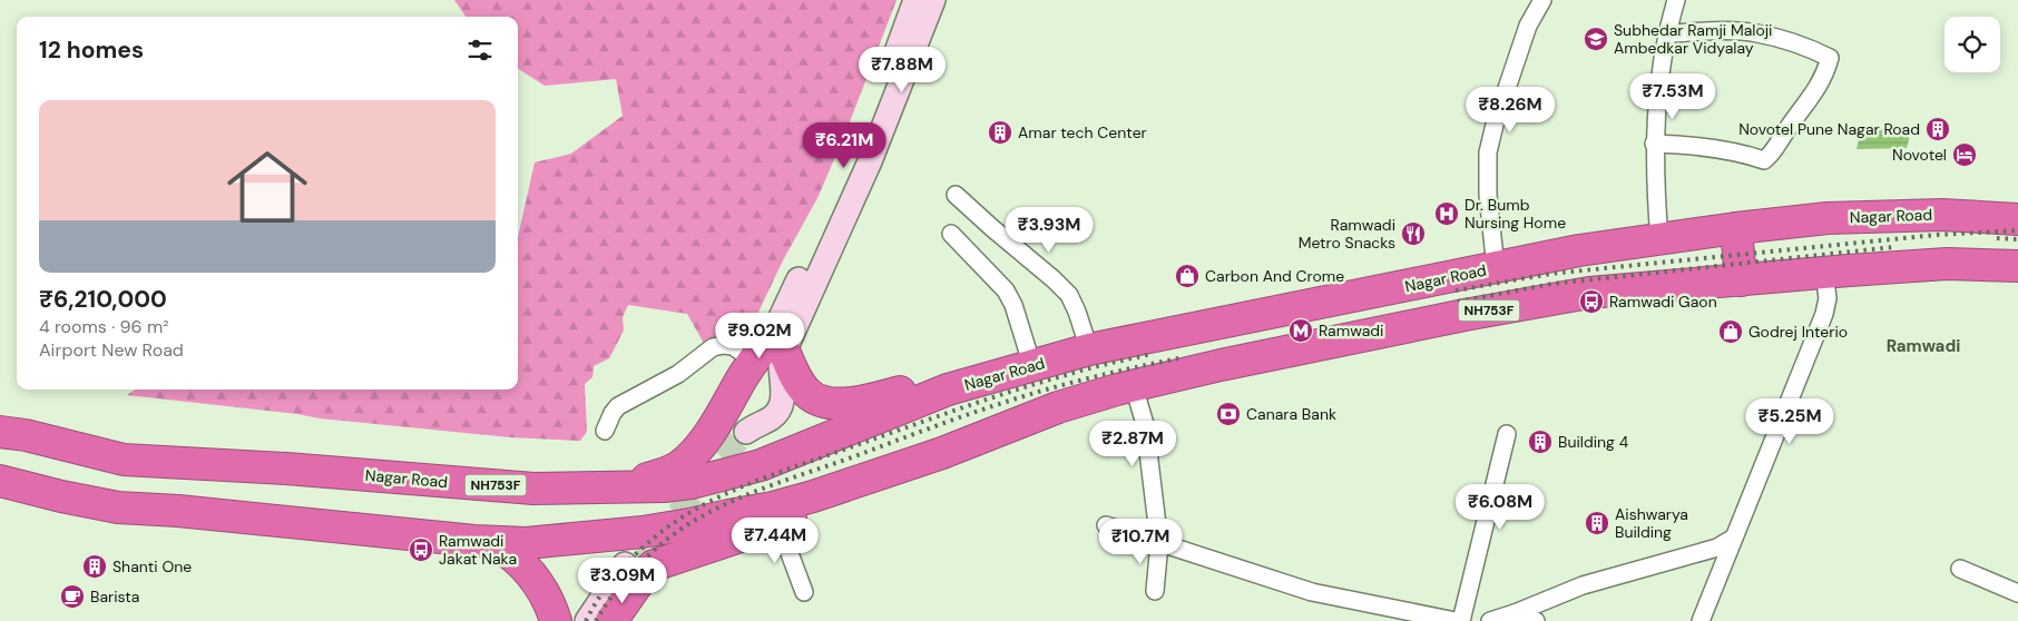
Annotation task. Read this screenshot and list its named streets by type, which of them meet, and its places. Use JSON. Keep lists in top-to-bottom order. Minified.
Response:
{"streets":{"highway":["Nagar Road","NH753F"]},"districts":["Ramwadi"],"places":{"school or university":["Subhedar Ramji Maloji Ambedkar Vidyalay"],"building":["Novotel Pune Nagar Road","Amar tech Center","Building 4","Aishwarya Building","Shanti One"],"hotel":["Novotel"],"hospital":["Dr. Bumb Nursing Home"],"restaurant":["Ramwadi Metro Snacks"],"shop":["Carbon And Crome","Godrej Interio"],"bus stop":["Ramwadi Gaon","Ramwadi Jakat Naka"],"metro station":["Ramwadi"],"bank":["Canara Bank"],"cafe":["Barista"]},"page":{"heading":"12 homes","price":["₹7.88M","₹7.53M","₹8.26M","₹6.21M","₹3.93M","₹9.02M","₹5.25M","₹2.87M","₹6.08M","₹7.44M","₹10.7M","₹3.09M"],"list":[{"name":"₹6,210,000","note":"4 rooms · 96 m² · Airport New Road"}]}}
